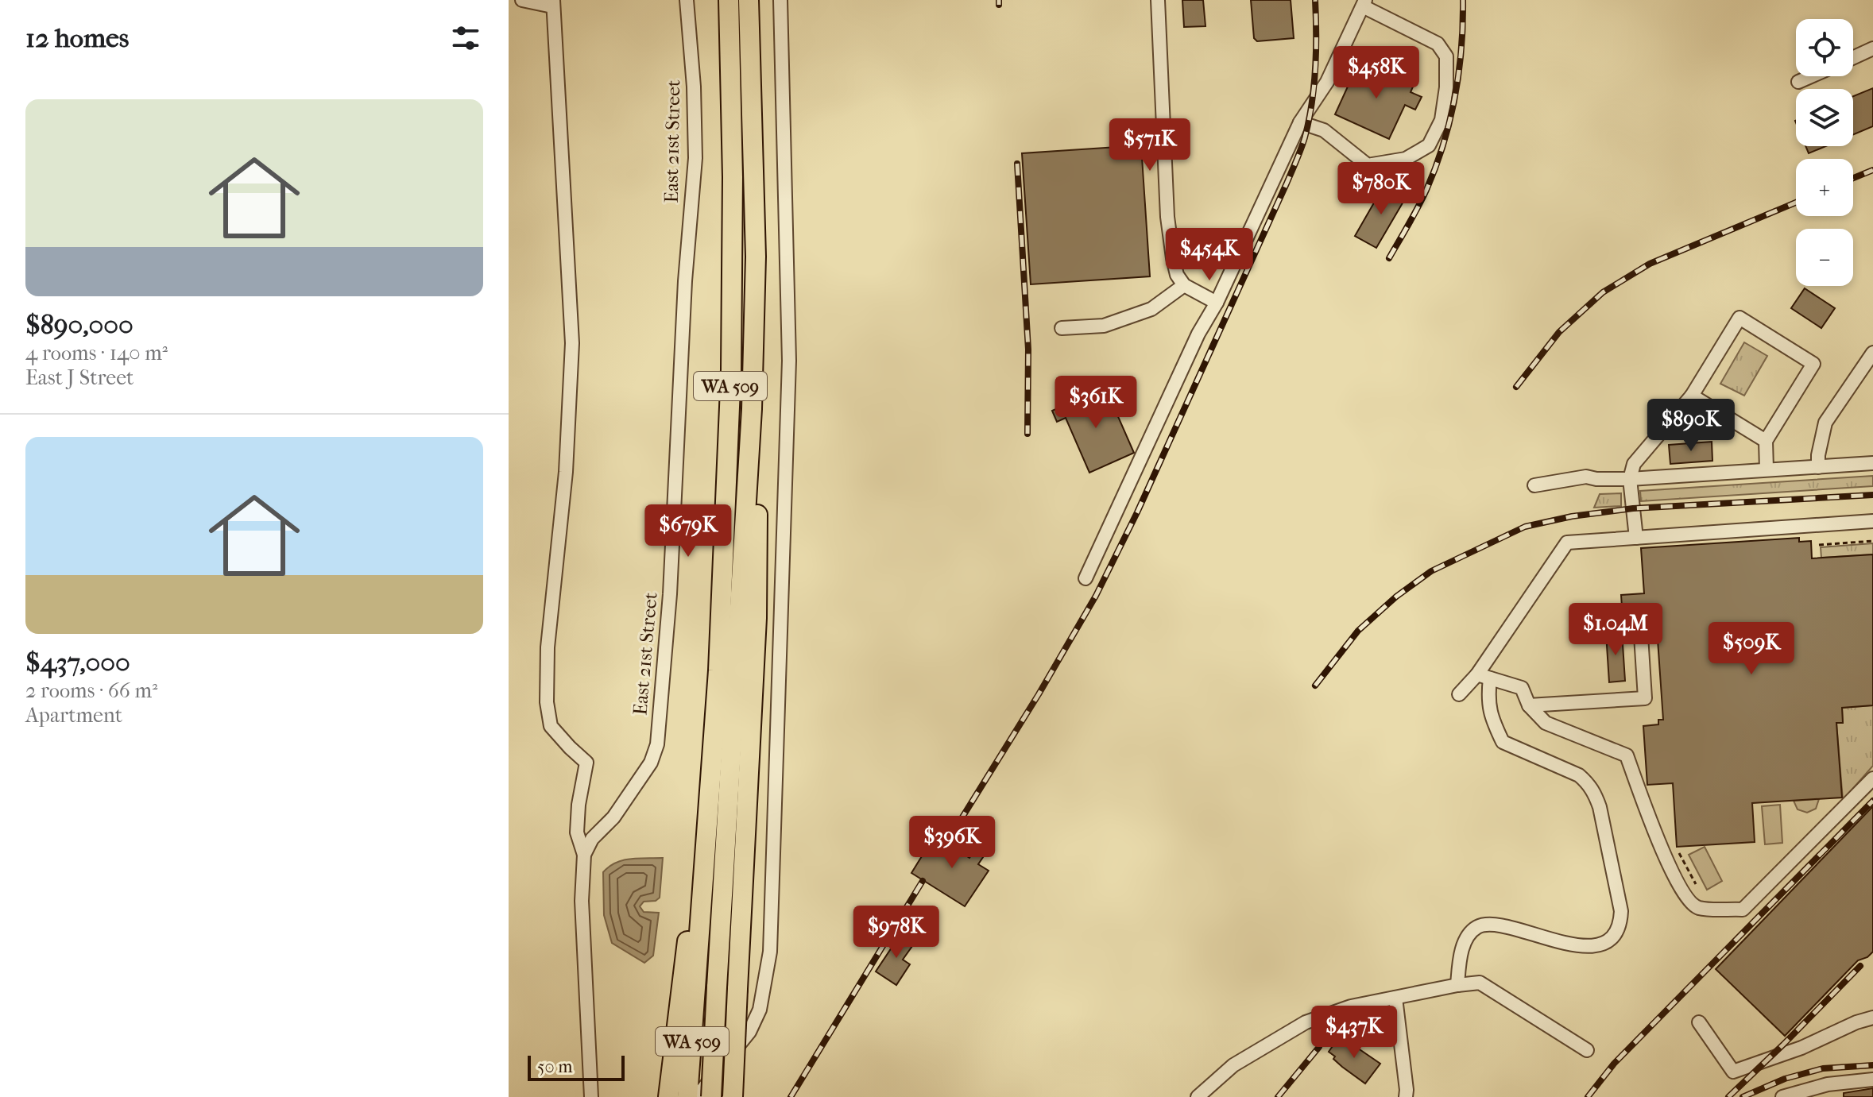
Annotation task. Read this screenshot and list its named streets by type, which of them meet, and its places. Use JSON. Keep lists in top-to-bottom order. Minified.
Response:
{"streets":{"highway":["WA 509"],"street":["East 21st Street"]},"scale_bar":"50 m","page":{"heading":"12 homes","map_buttons":["+","−"],"price":["$458K","$571K","$780K","$454K","$361K","$890K","$679K","$1.04M","$509K","$396K","$978K","$437K"],"list":[{"name":"$890,000","note":"4 rooms · 140 m² · East J Street"},{"name":"$437,000","note":"2 rooms · 66 m² · Apartment"}],"scale":"50 m"}}
